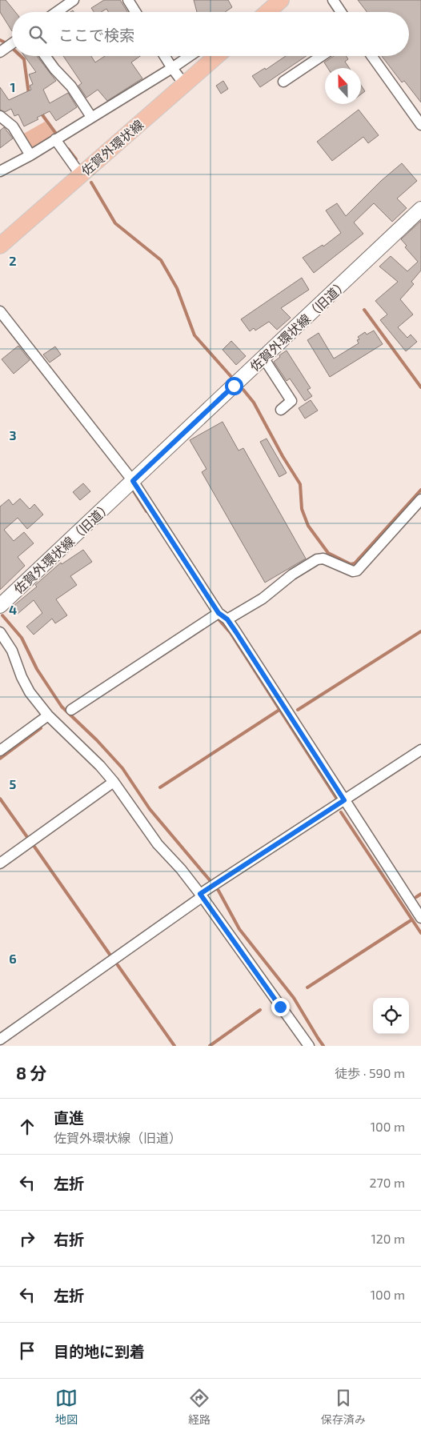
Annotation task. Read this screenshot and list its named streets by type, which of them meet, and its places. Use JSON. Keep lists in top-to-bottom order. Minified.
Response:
{"streets":{"main road":["佐賀外環状線"],"street":["佐賀外環状線（旧道）"]},"north":"top","page":{"search":"ここで検索","heading":["8 分","徒歩 · 590 m"],"list":[["直進","佐賀外環状線（旧道）","100 m"],["左折","270 m"],["右折","120 m"],["左折","100 m"],"目的地に到着"],"nav":["地図","経路","保存済み"]},"grid":{"rows":["1","2","3","4","5","6"]}}
